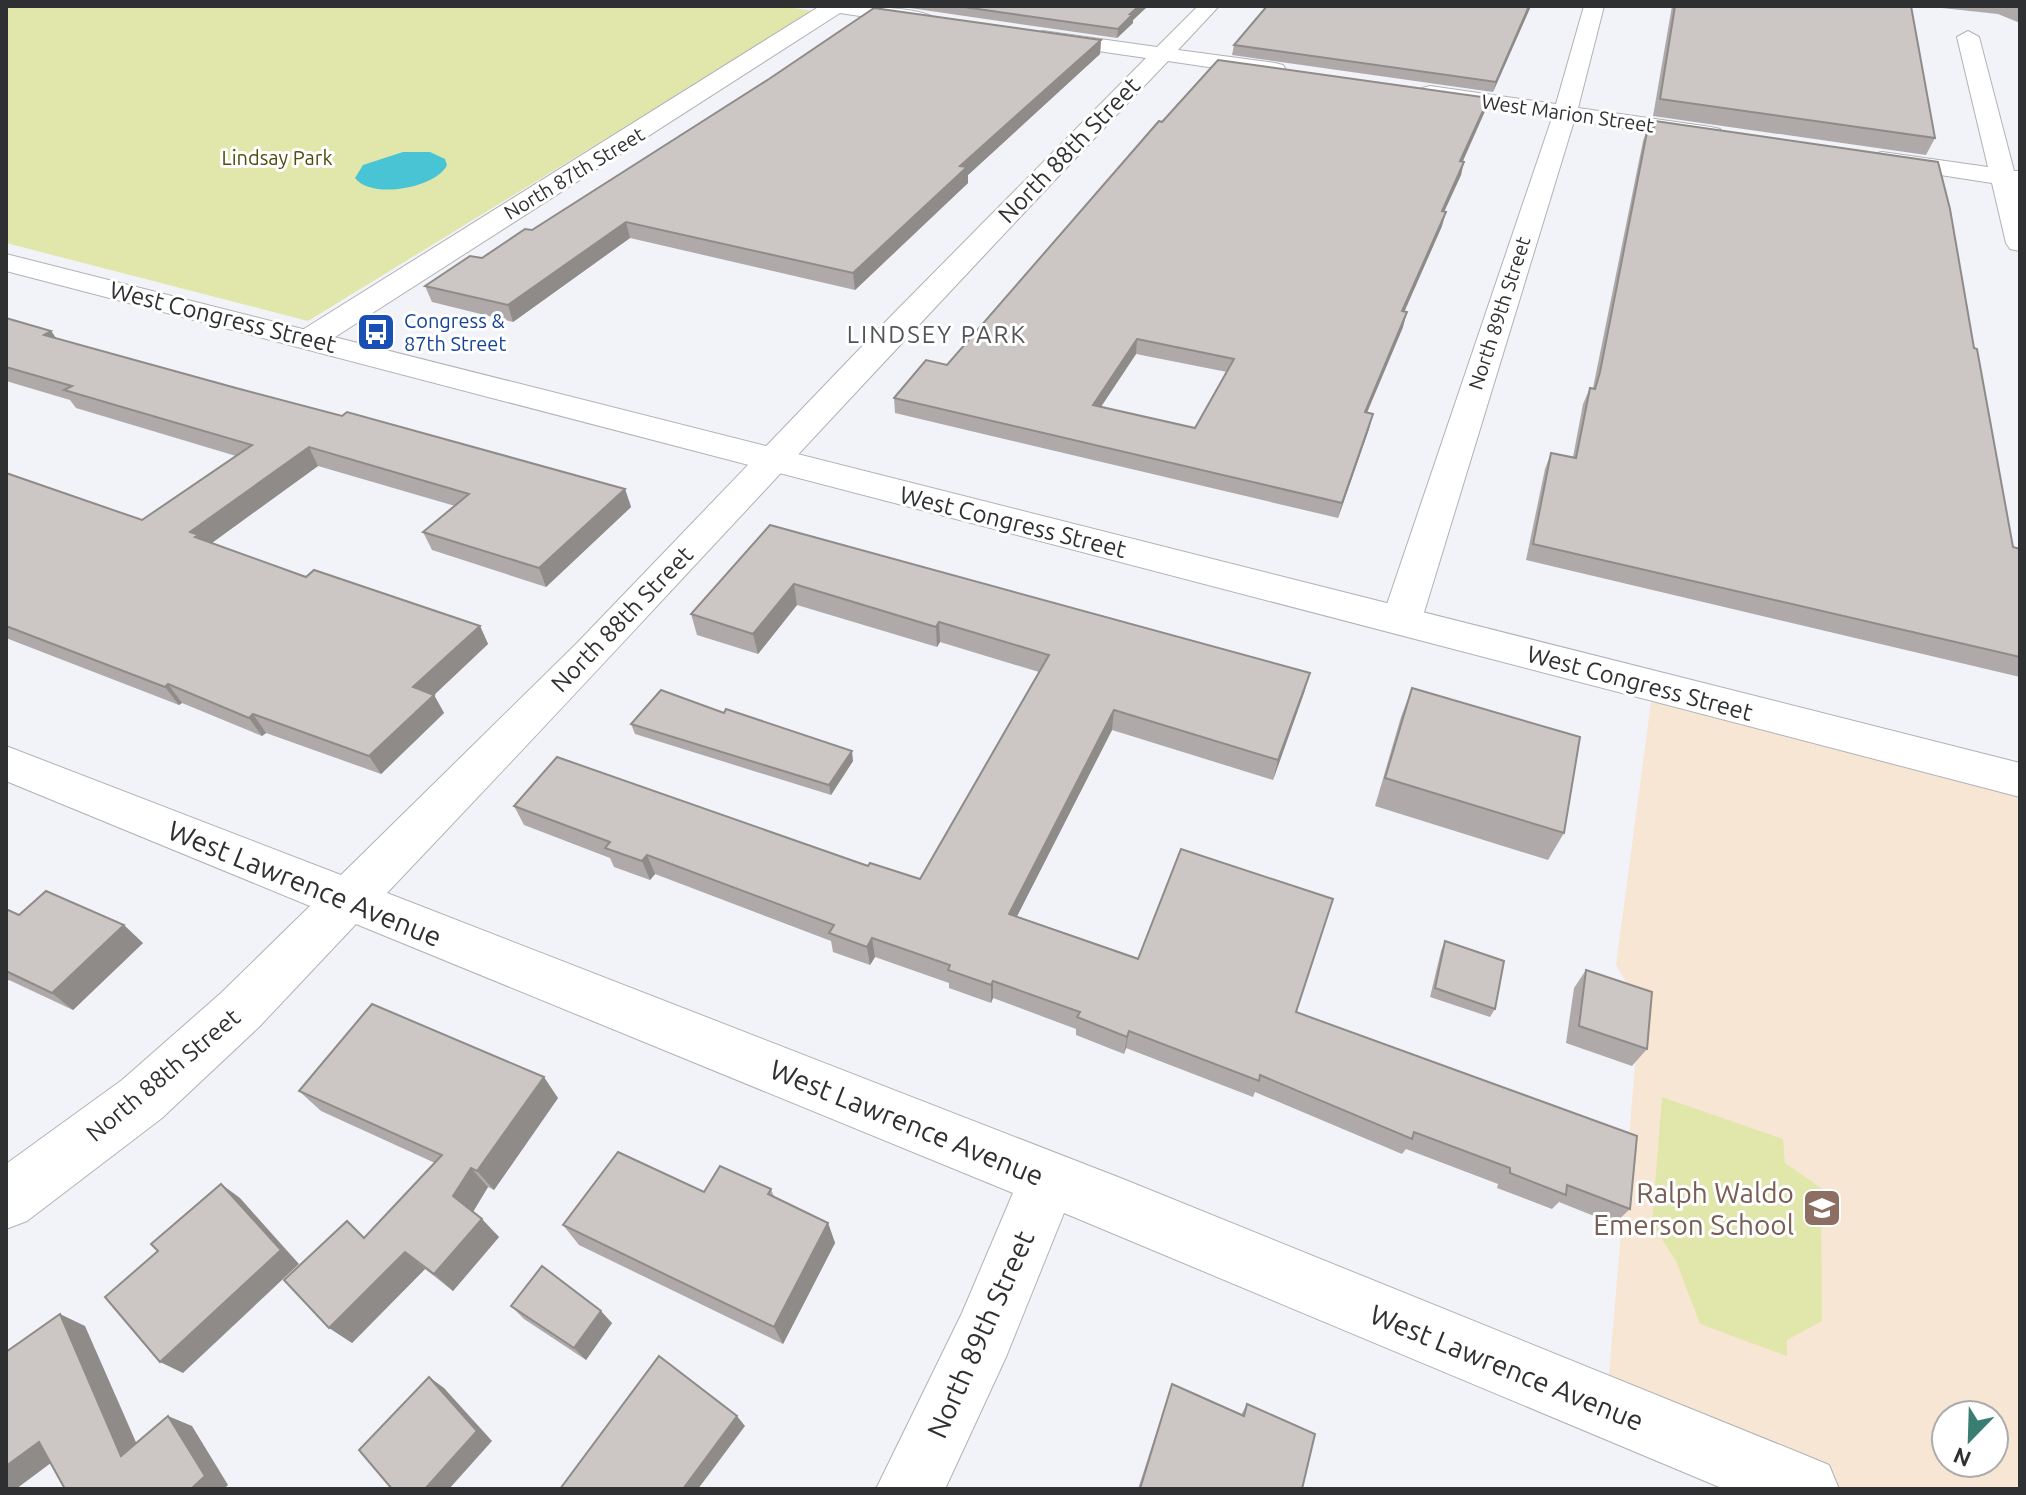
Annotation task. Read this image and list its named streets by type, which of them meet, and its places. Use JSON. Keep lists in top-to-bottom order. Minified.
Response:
{"streets":{"street":["West Marion Street","North 88th Street","North 87th Street","North 89th Street","West Congress Street","West Lawrence Avenue"]},"crossings":[["West Marion Street","North 89th Street"],["North 88th Street","West Congress Street"],["North 88th Street","West Lawrence Avenue"],["North 87th Street","West Congress Street"],["North 89th Street","West Congress Street"],["North 89th Street","West Lawrence Avenue"]],"districts":["LINDSEY PARK"],"parks":["Lindsay Park"],"places":{"bus stop":["Congress & 87th Street"],"school or university":["Ralph Waldo Emerson School"]},"north":"bottom left"}
